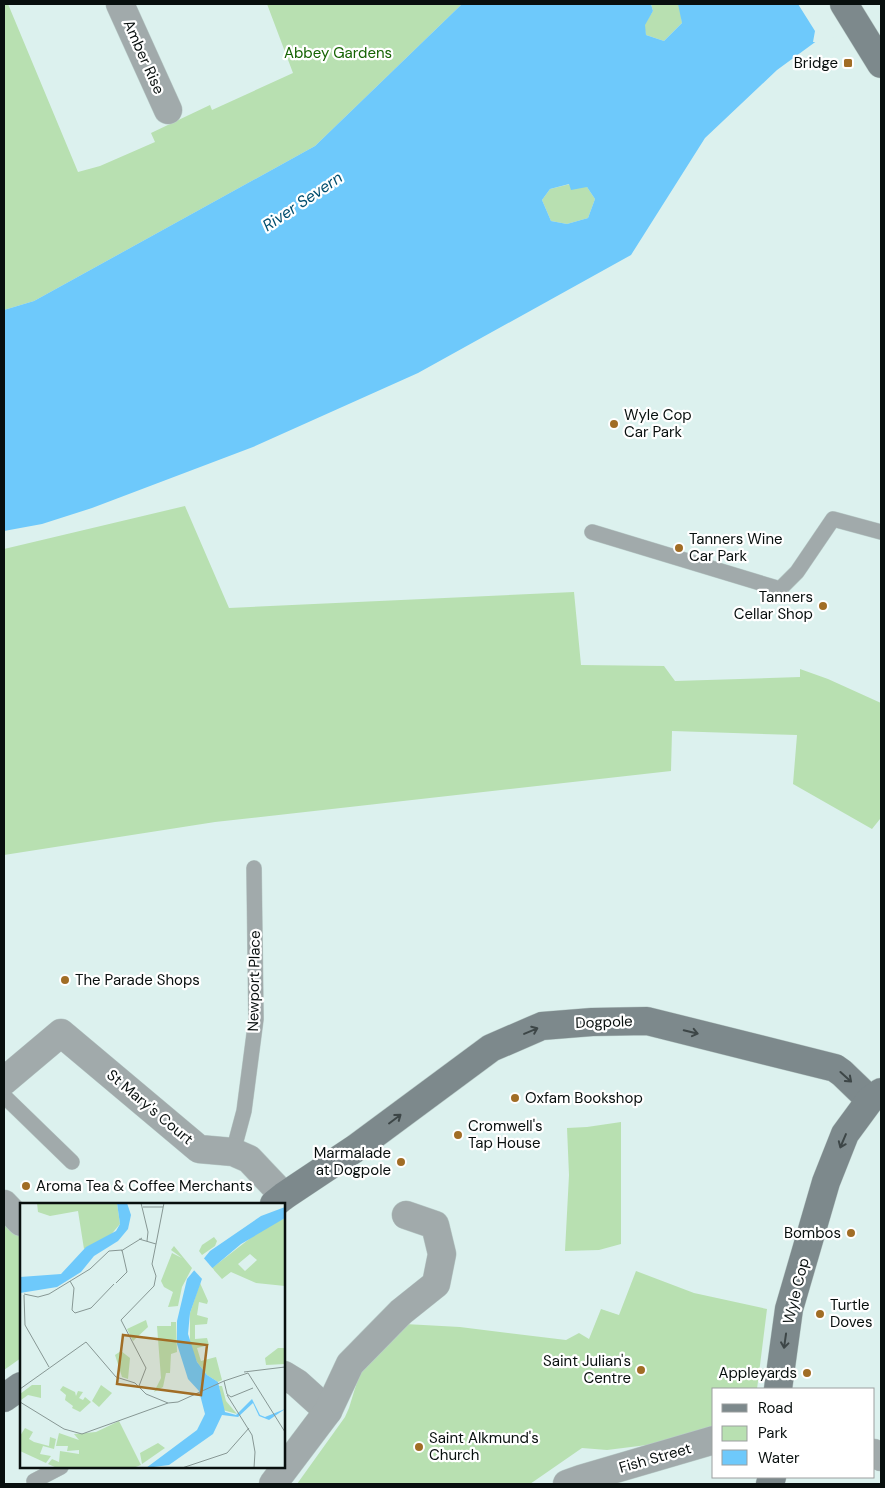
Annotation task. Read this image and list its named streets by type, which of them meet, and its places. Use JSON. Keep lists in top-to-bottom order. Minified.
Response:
{"streets":{"street":["Amber Rise","Dogpole","St Mary's Court","Wyle Cop","Fish Street"],"lane":["Newport Place"]},"crossings":[["Newport Place","St Mary's Court"],["Dogpole","St Mary's Court"],["Dogpole","Wyle Cop"]],"one_way":["Dogpole","Wyle Cop"],"water":["River Severn"],"parks":["Abbey Gardens"],"places":{"transit":["Bridge"],"other":["Wyle Cop Car Park","Tanners Wine Car Park","Tanners Cellar Shop","The Parade Shops","Oxfam Bookshop","Cromwell's Tap House","Marmalade at Dogpole","Aroma Tea & Coffee Merchants","Bombos","Turtle Doves","Saint Julian's Centre","Appleyards","Saint Alkmund's Church"]},"legend":["Road","Park","Water"]}
